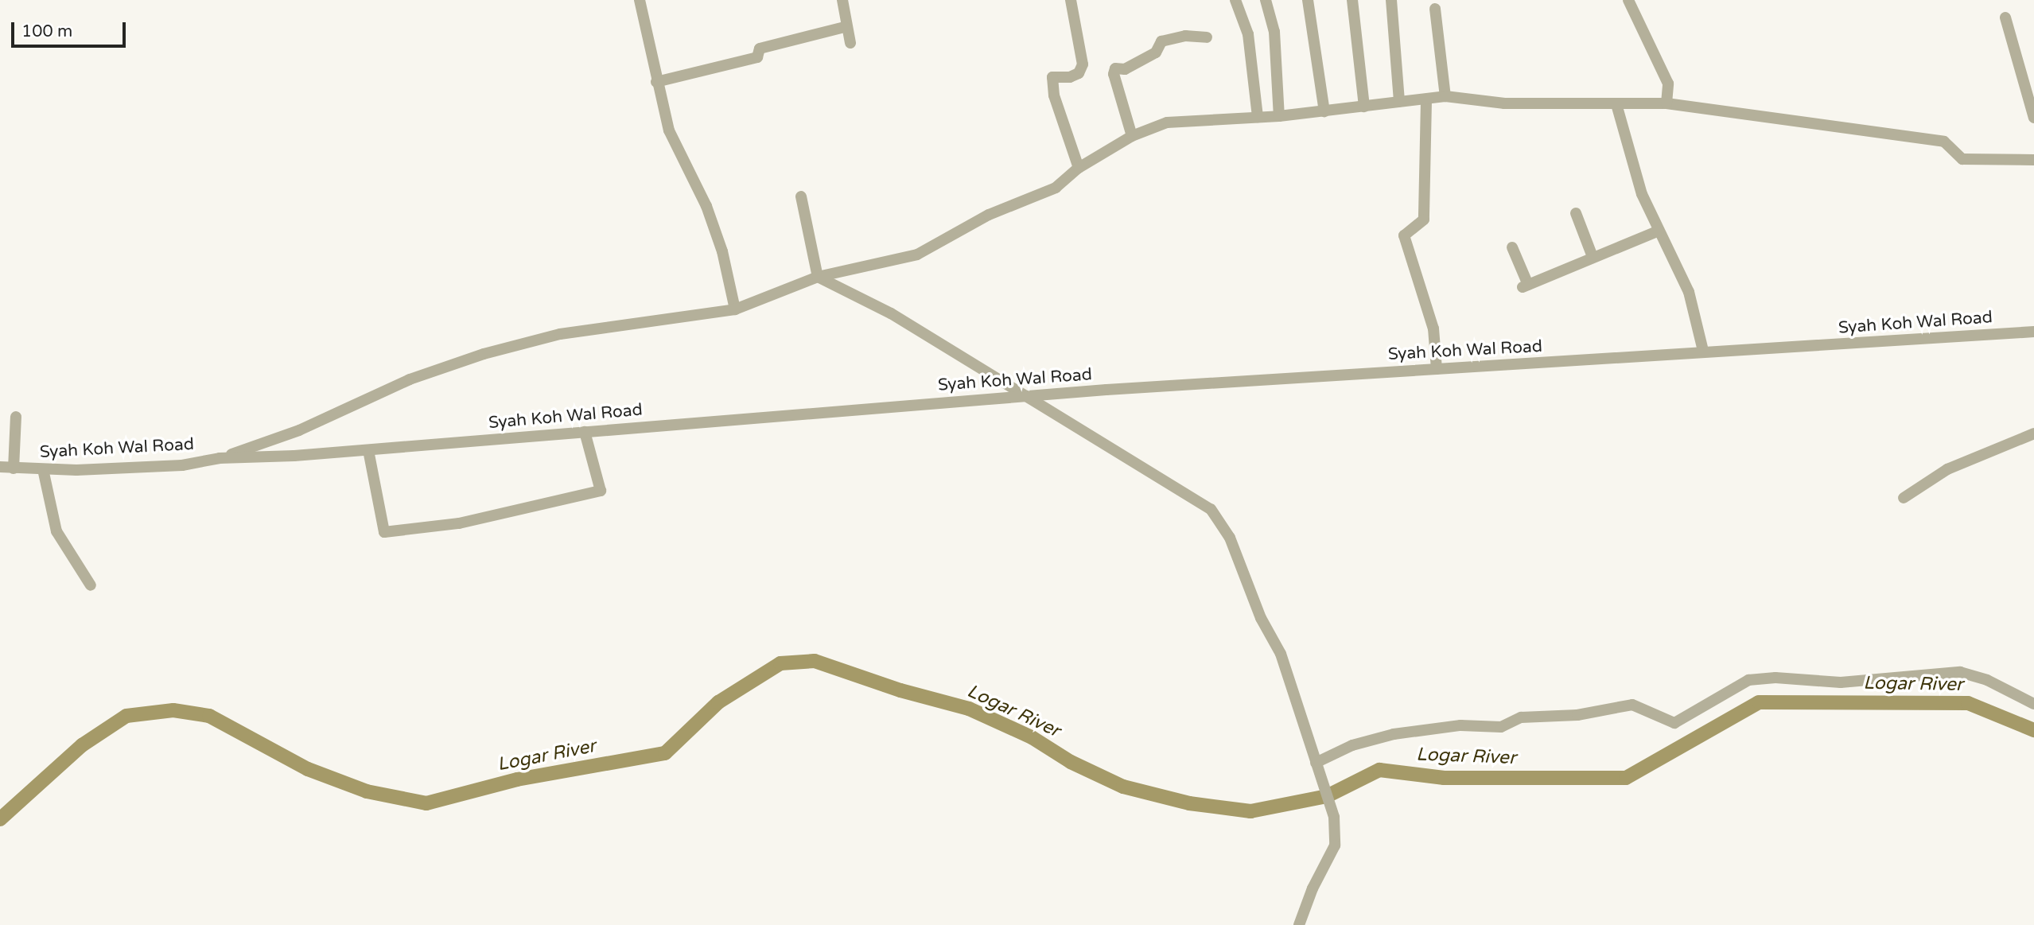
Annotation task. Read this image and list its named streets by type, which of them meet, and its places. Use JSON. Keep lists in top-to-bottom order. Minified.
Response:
{"streets":{"street":["Syah Koh Wal Road"]},"water":["Logar River"],"scale_bar":"100 m"}
